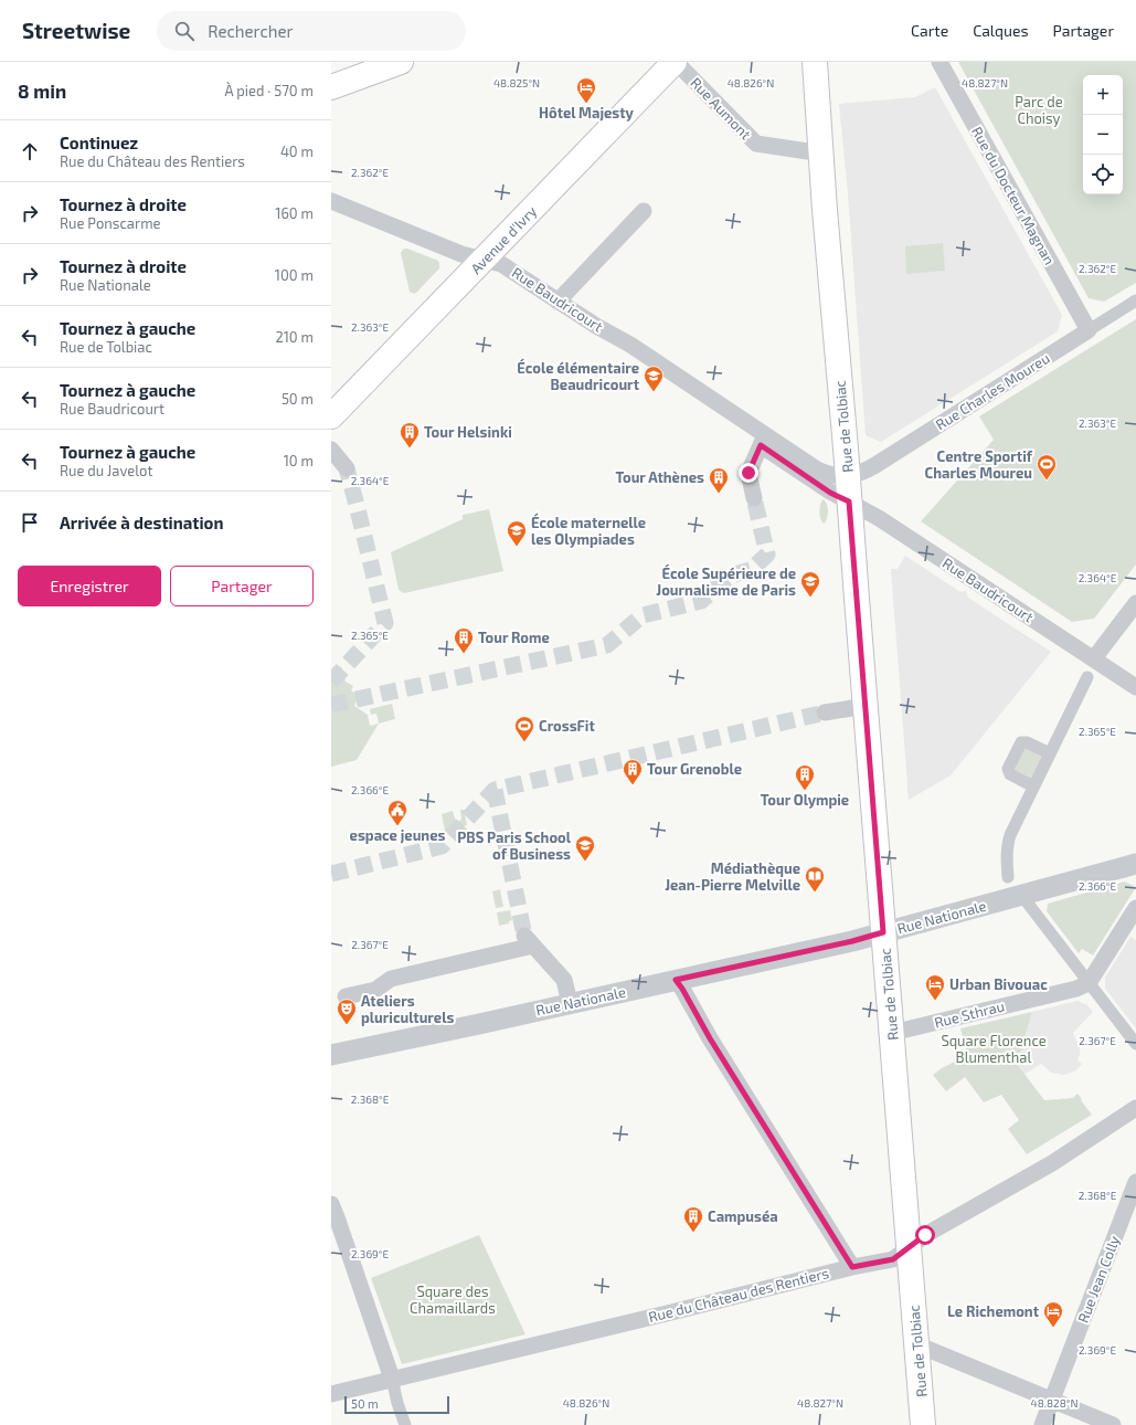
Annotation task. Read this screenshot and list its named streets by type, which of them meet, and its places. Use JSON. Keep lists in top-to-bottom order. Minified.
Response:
{"streets":{"main road":["Avenue d'Ivry","Rue de Tolbiac"],"street":["Rue Aumont","Rue du Docteur Magnan","Rue Baudricourt","Rue Charles Moureu","Rue Nationale","Rue Sthrau","Rue Jean Colly","Rue du Château des Rentiers"]},"crossings":[["Rue Aumont","Avenue d'Ivry"],["Rue Aumont","Rue de Tolbiac"],["Rue du Docteur Magnan","Rue Charles Moureu"],["Avenue d'Ivry","Rue Baudricourt"],["Rue Baudricourt","Rue Charles Moureu"],["Rue Baudricourt","Rue de Tolbiac"],["Rue Charles Moureu","Rue de Tolbiac"],["Rue de Tolbiac","Rue Nationale"],["Rue de Tolbiac","Rue Sthrau"],["Rue de Tolbiac","Rue du Château des Rentiers"]],"parks":["Parc de Choisy","Square Florence Blumenthal","Square des Chamaillards"],"places":{"hotel":["Hôtel Majesty","Urban Bivouac","Le Richemont"],"school or university":["École élémentaire Beaudricourt","École maternelle les Olympiades","École Supérieure de Journalisme de Paris","PBS Paris School of Business"],"building":["Tour Helsinki","Tour Athènes","Tour Rome","Tour Grenoble","Tour Olympie","Campuséa"],"sports":["Centre Sportif Charles Moureu","CrossFit"],"public building":["espace jeunes"],"library":["Médiathèque Jean-Pierre Melville"],"theatre":["Ateliers pluriculturels"]},"scale_bar":"50 m","page":{"header":"Streetwise","search":"Rechercher","nav":["Carte","Calques","Partager"],"heading":["8 min","À pied · 570 m"],"map_buttons":["+","−"],"list":[["Continuez","Rue du Château des Rentiers","40 m"],["Tournez à droite","Rue Ponscarme","160 m"],["Tournez à droite","Rue Nationale","100 m"],["Tournez à gauche","Rue de Tolbiac","210 m"],["Tournez à gauche","Rue Baudricourt","50 m"],["Tournez à gauche","Rue du Javelot","10 m"],"Arrivée à destination"],"buttons":["Enregistrer","Partager"],"scale":"50 m"},"coordinates":["48.825°N","48.826°N","48.827°N","2.362°E","2.363°E","2.364°E","2.365°E","2.366°E","2.367°E","2.368°E","2.369°E","48.828°N"]}
